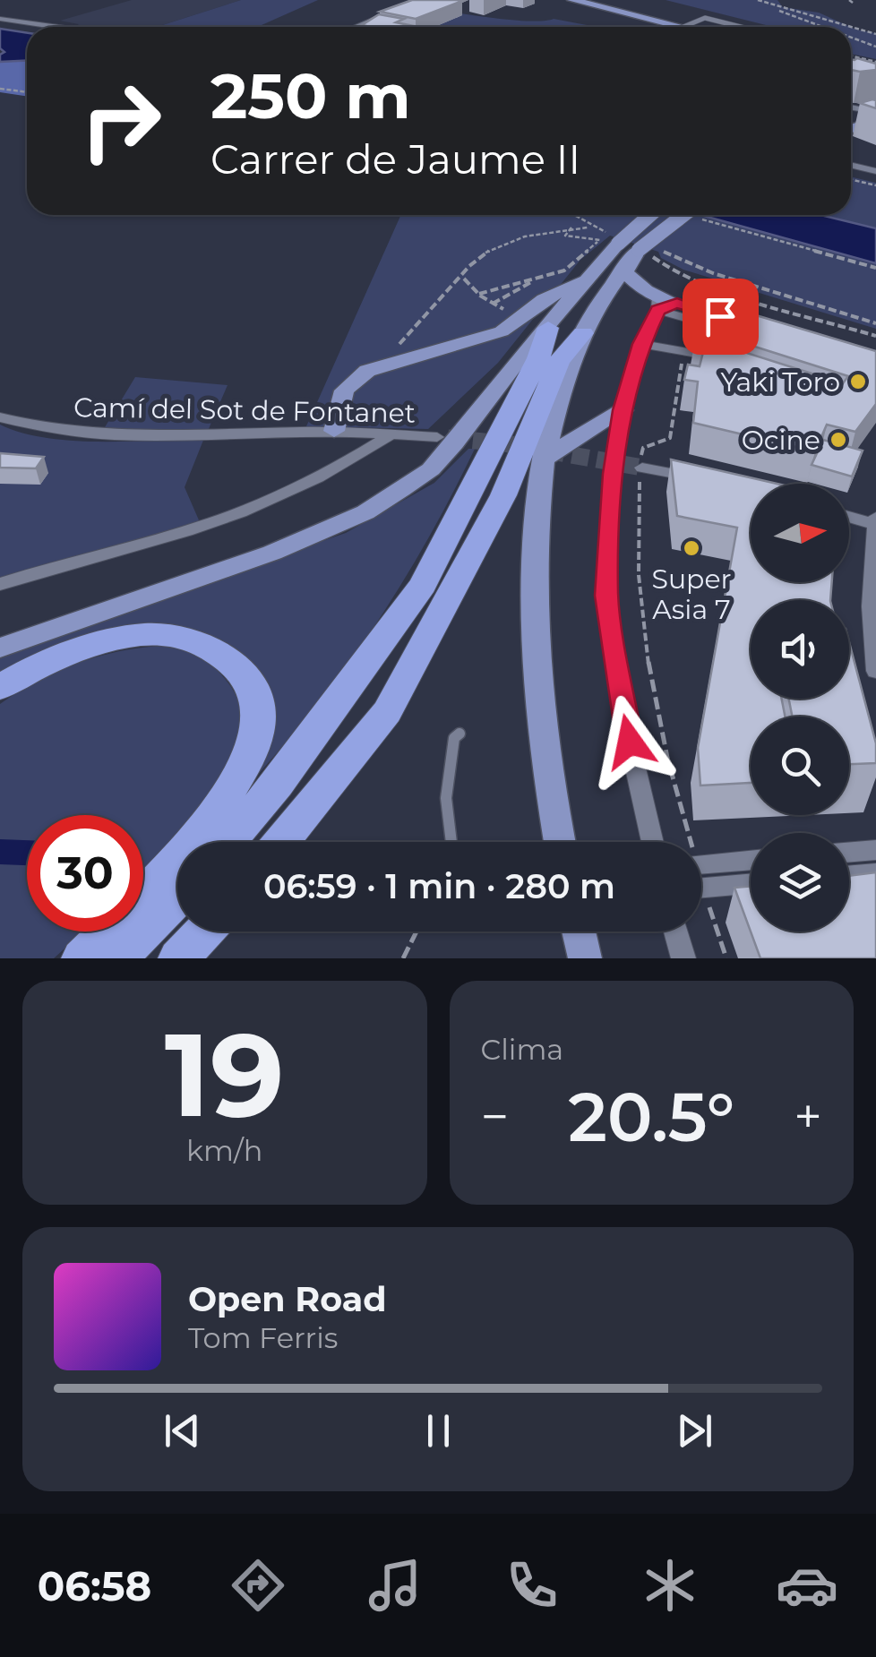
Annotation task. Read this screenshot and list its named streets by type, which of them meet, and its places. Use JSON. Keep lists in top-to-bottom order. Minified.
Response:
{"streets":{"street":["Camí del Sot de Fontanet"]},"places":["Yaki Toro","Ocine","Super Asia 7"],"north":"right","page":{"turn":["250 m","Carrer de Jaume II"],"limit":"30","trip":"06:59 · 1 min · 280 m","tile":[["19","km/h"],"Clima"],"heat":["−","20.5°","+"],"song":["Open Road","Tom Ferris"],"tabs":"06:58"}}
